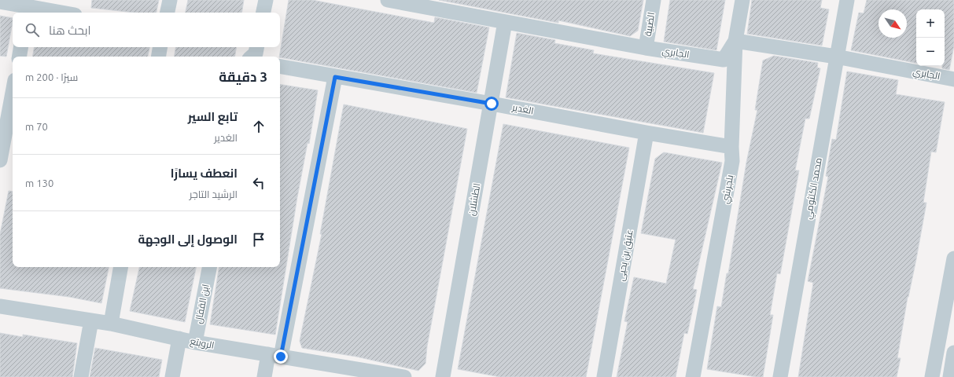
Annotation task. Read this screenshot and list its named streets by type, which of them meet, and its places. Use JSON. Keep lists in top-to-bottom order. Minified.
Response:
{"streets":{"street":["الضبية","الجابري","الغدير","محمد الكلثومي","بلجرشي","الطشلان","عتيق بن يحيى","ابن القفال","الرويتع"]},"crossings":[["الضبية","الجابري"],["الجابري","محمد الكلثومي"],["الجابري","بلجرشي"],["الجابري","الطشلان"],["الغدير","بلجرشي"],["الغدير","الطشلان"],["الغدير","عتيق بن يحيى"],["ابن القفال","الرويتع"]],"north":"bottom right","page":{"map_buttons":["+","−"],"search":"ابحث هنا","heading":["3 دقيقة","سيرًا · 200 m"],"list":[["تابع السير","الغدير","70 m"],["انعطف يسارًا","الرشيد التاجر","130 m"],"الوصول إلى الوجهة"]}}
